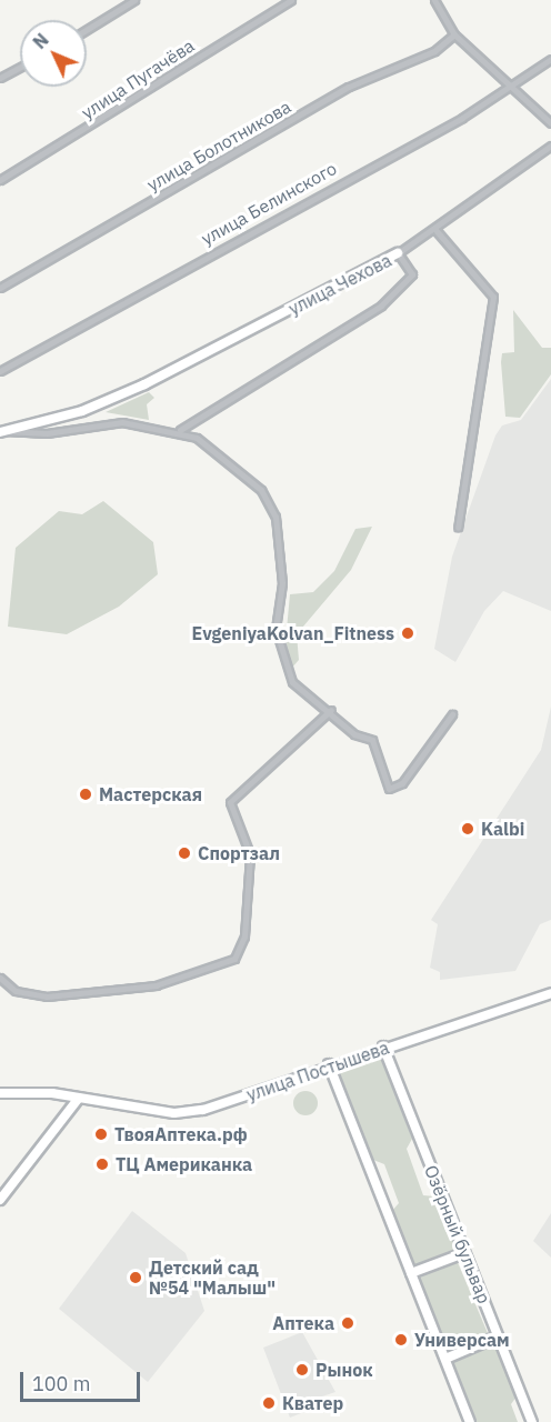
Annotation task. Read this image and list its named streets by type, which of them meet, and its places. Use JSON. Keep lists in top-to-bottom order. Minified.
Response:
{"streets":{"street":["улица Пугачёва","улица Болотникова","улица Белинского","улица Чехова","улица Постышева","Озёрный бульвар"]},"crossings":[["улица Постышева","Озёрный бульвар"]],"places":["EvgeniyaKolvan_Fitness","Мастерская","Kalbi","Спортзал","ТвояАптека.рф","ТЦ Американка","Детский сад №54 \"Малыш\"","Аптека","Универсам","Рынок","Кватер"],"scale_bar":"100 m","north":"top left"}
